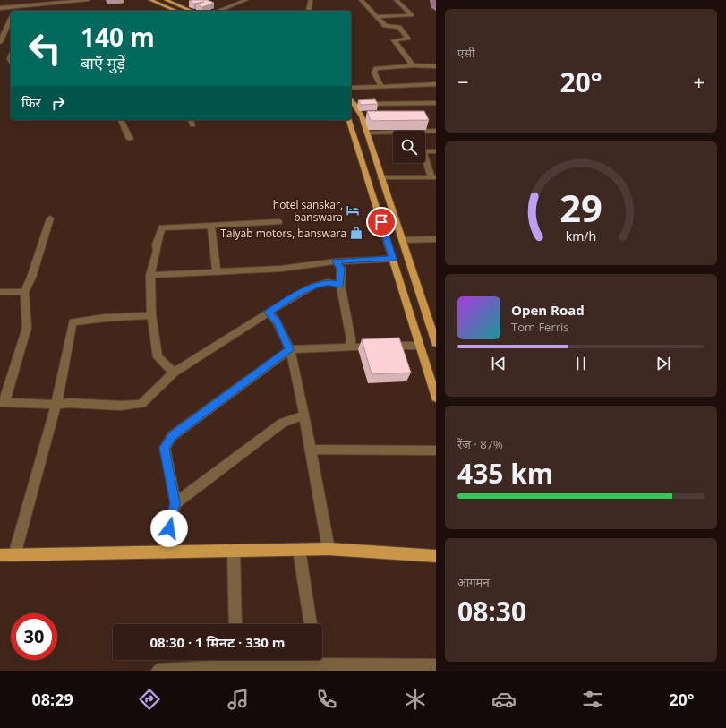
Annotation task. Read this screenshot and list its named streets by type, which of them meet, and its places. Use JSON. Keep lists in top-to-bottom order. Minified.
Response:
{"places":{"hotel":["hotel sanskar, banswara"],"shop":["Taiyab motors, banswara"]},"page":{"tile":["एसी",["रेंज · 87%","435 km"],["आगमन","08:30"]],"turn":["140 m","बाएँ मुड़ें"],"heat":["−","20°","+"],"then":"फिर","song":["Open Road","Tom Ferris"],"limit":"30","trip":"08:30 · 1 मिनट · 330 m","tabs":["08:29","20°"],"gauge":["29","km/h"]}}
